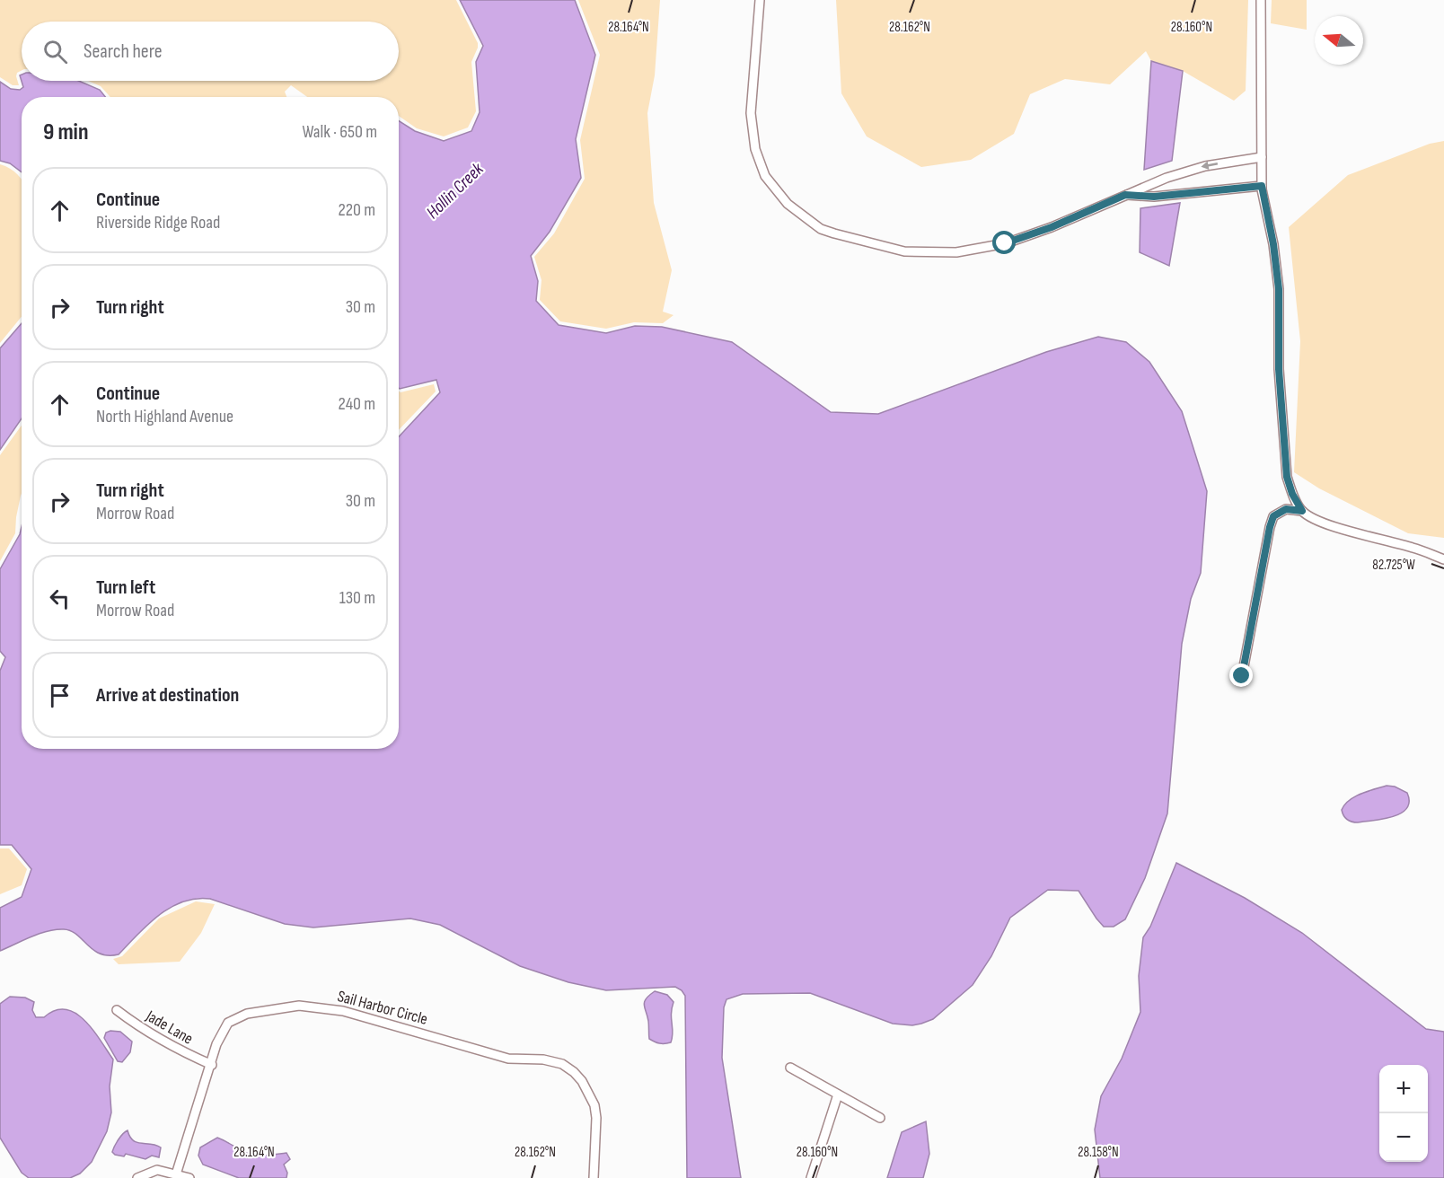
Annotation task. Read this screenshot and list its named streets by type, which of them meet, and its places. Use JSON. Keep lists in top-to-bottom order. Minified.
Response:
{"streets":{"street":["Sail Harbor Circle","Jade Lane"]},"crossings":[["Sail Harbor Circle","Jade Lane"]],"water":["Hollin Creek"],"north":"left","page":{"search":"Search here","heading":["9 min","Walk · 650 m"],"list":[["Continue","Riverside Ridge Road","220 m"],["Turn right","30 m"],["Continue","North Highland Avenue","240 m"],["Turn right","Morrow Road","30 m"],["Turn left","Morrow Road","130 m"],"Arrive at destination"],"map_buttons":["+","−"]},"coordinates":["28.164°N","28.162°N","28.160°N","82.725°W","28.158°N"]}
